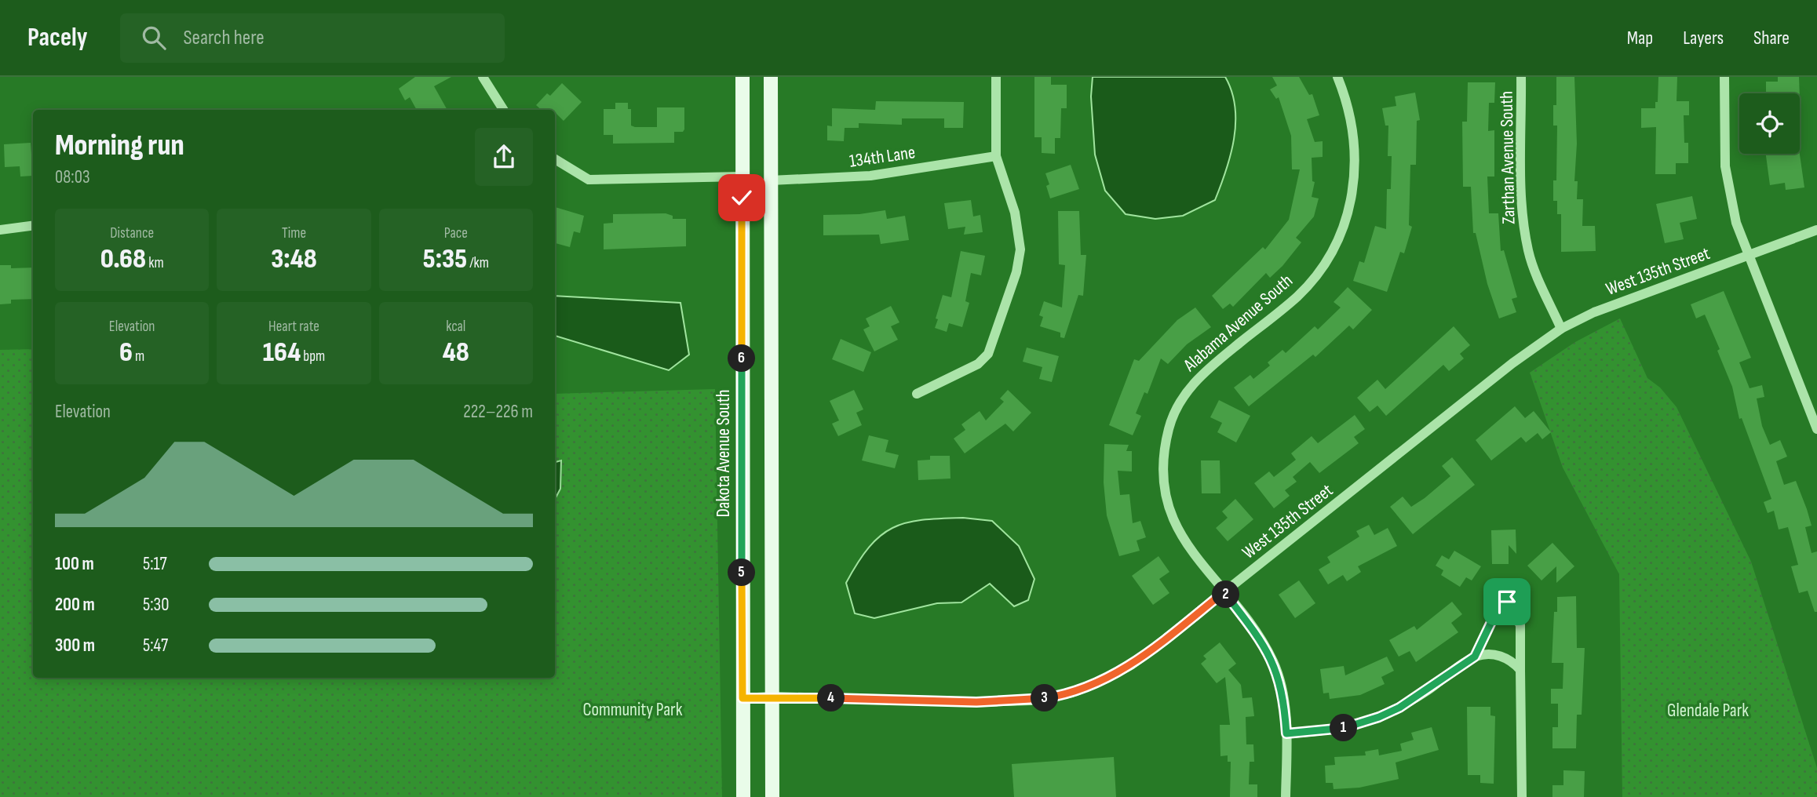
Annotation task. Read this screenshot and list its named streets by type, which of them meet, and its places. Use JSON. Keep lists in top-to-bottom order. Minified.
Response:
{"streets":{"main road":["Dakota Avenue South"],"street":["134th Lane","Zarthan Avenue South","West 135th Street","Alabama Avenue South"]},"crossings":[["Zarthan Avenue South","West 135th Street"],["West 135th Street","Alabama Avenue South"],["West 135th Street","Dakota Avenue South"]],"parks":["Community Park","Glendale Park"],"page":{"header":"Pacely","search":"Search here","nav":["Map","Layers","Share"],"heading":["Morning run","08:03"],"stats":[["Distance","0.68 km"],["Time","3:48"],["Pace","5:35 /km"],["Elevation","6 m"],["Heart rate","164 bpm"],["kcal","48"]],"pins":["6","5","2","3","4","1"],"chart":["Elevation","222–226 m"],"list":[{"name":"100 m","note":"5:17"},{"name":"200 m","note":"5:30"},{"name":"300 m","note":"5:47"}]}}
